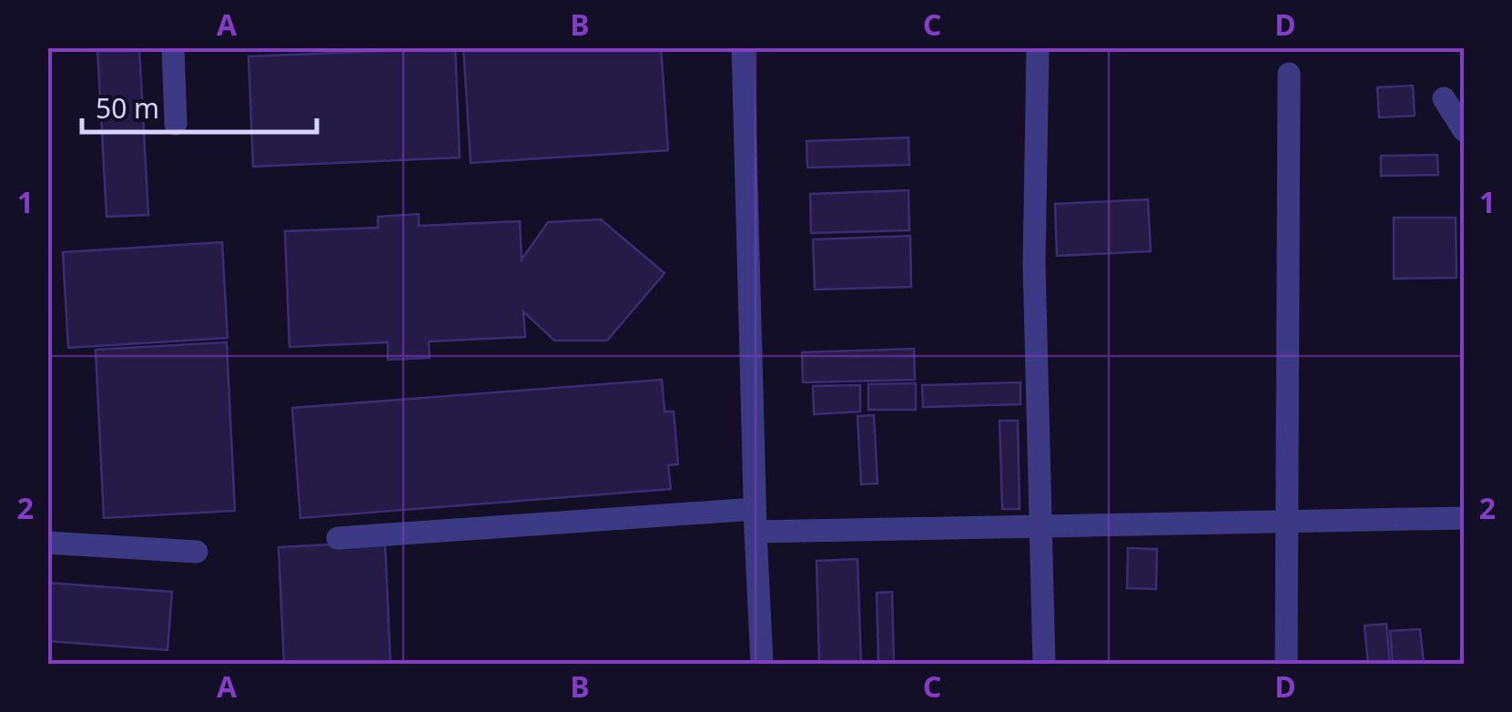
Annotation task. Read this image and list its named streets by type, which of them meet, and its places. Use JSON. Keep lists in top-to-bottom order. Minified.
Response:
{"scale_bar":"50 m","grid":{"columns":["A","B","C","D"],"rows":["1","2"]}}
